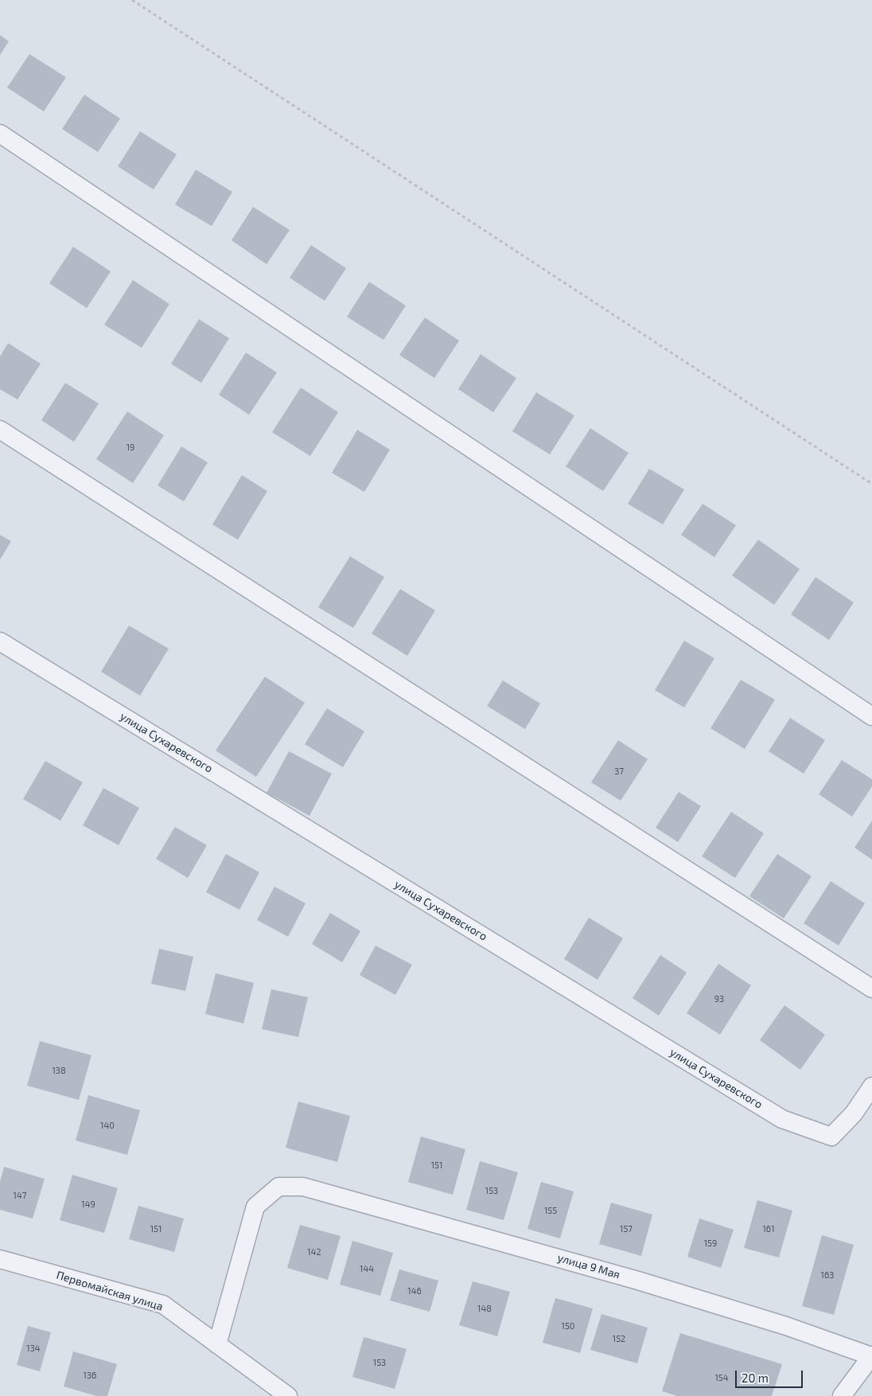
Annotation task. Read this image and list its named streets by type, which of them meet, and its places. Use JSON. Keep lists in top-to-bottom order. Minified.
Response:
{"streets":{"street":["улица Сухаревского","улица 9 Мая","Первомайская улица"]},"crossings":[["улица 9 Мая","Первомайская улица"]],"house_numbers":["19","37","93","138","140","151","153","147","149","155","151","157","161","159","142","144","163","146","148","150","152","134","153","136","154"],"scale_bar":"20 m"}
